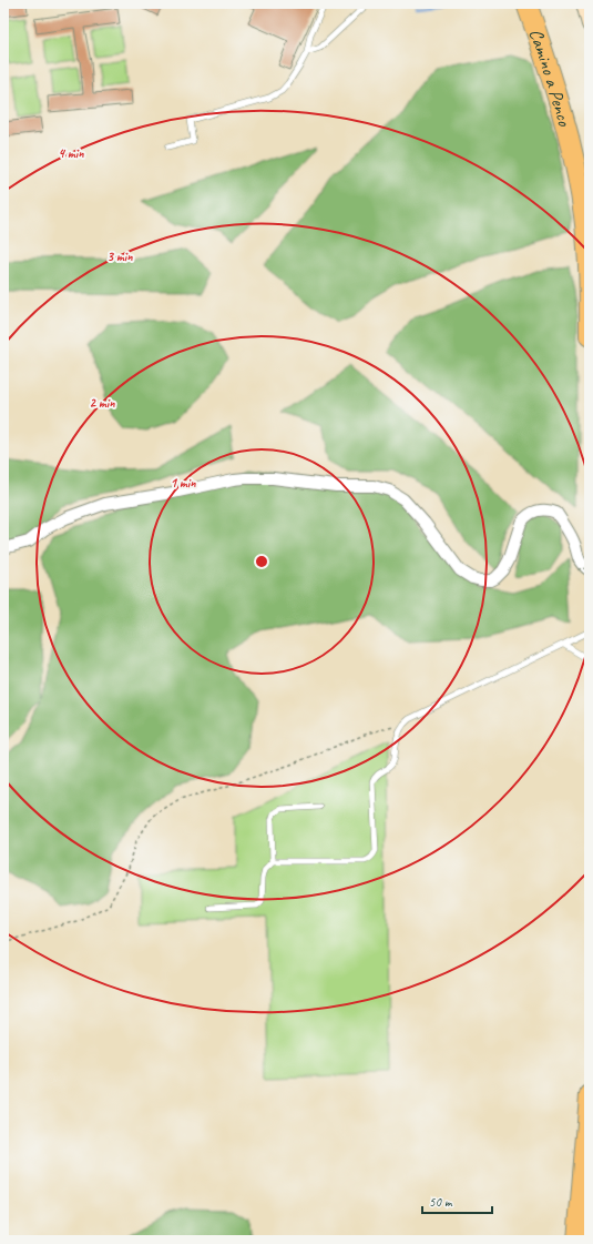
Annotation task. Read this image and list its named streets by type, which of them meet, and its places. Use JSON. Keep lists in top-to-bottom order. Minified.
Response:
{"streets":{"highway":["Camino a Penco"]},"scale_bar":"50 m","rings":["4 min","3 min","2 min","1 min"]}
